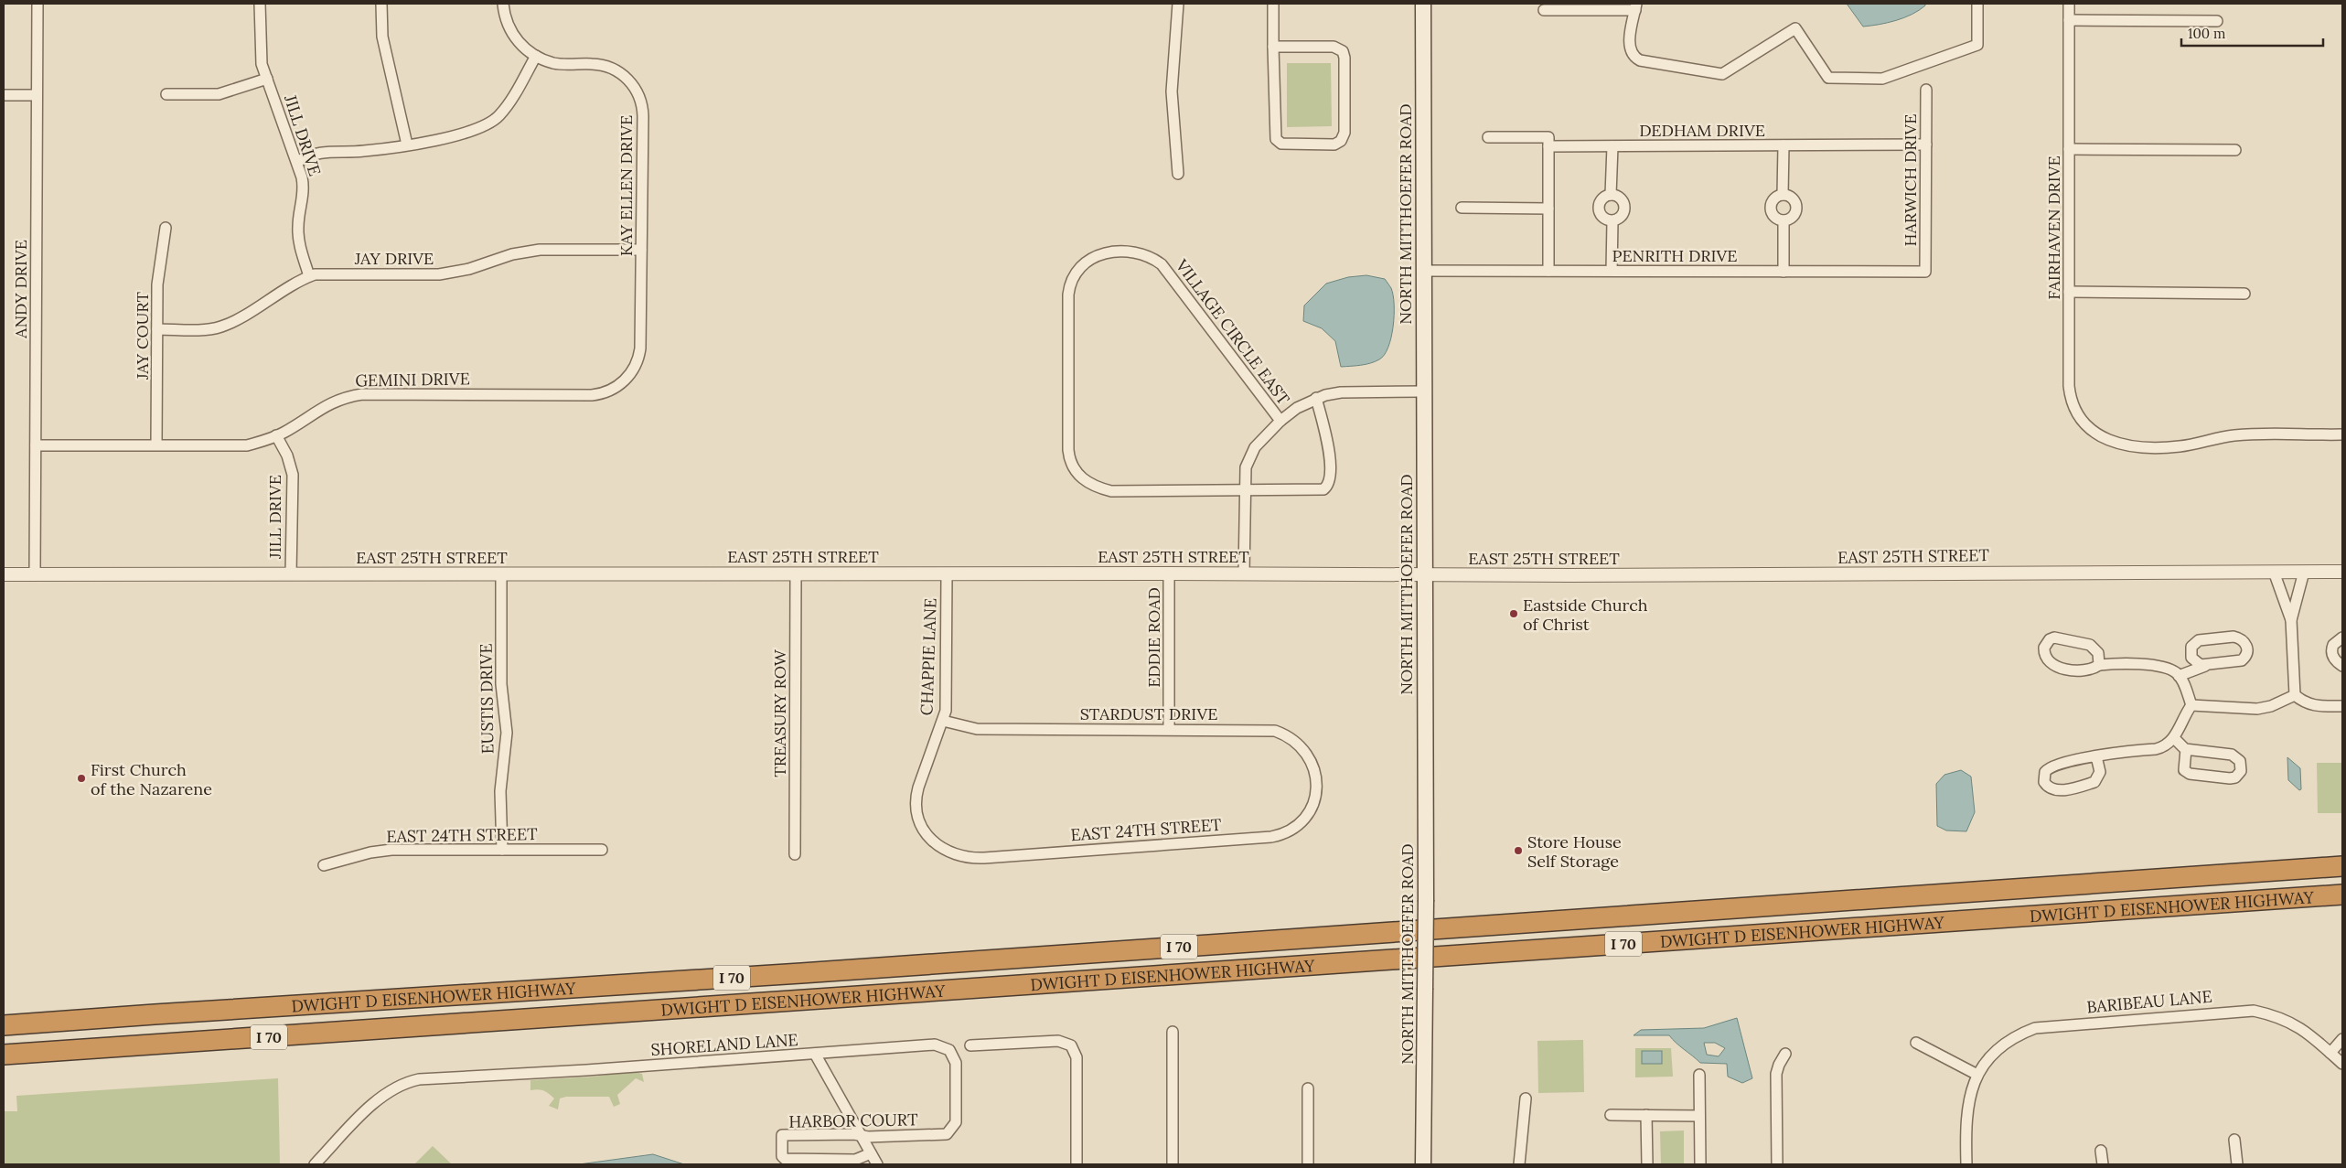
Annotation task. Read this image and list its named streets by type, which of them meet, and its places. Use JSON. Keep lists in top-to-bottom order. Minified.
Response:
{"streets":{"highway":["DWIGHT D EISENHOWER HIGHWAY","I 70"],"main road":["NORTH MITTHOEFER ROAD"],"street":["DEDHAM DRIVE","JILL DRIVE","HARWICH DRIVE","KAY ELLEN DRIVE","FAIRHAVEN DRIVE","PENRITH DRIVE","JAY DRIVE","ANDY DRIVE","VILLAGE CIRCLE EAST","JAY COURT","GEMINI DRIVE","EAST 25TH STREET","EDDIE ROAD","CHAPPIE LANE","EUSTIS DRIVE","TREASURY ROW","STARDUST DRIVE","EAST 24TH STREET","BARIBEAU LANE","SHORELAND LANE","HARBOR COURT"]},"crossings":[["DEDHAM DRIVE","HARWICH DRIVE"],["JILL DRIVE","JAY DRIVE"],["JILL DRIVE","GEMINI DRIVE"],["JILL DRIVE","EAST 25TH STREET"],["HARWICH DRIVE","PENRITH DRIVE"],["KAY ELLEN DRIVE","JAY DRIVE"],["KAY ELLEN DRIVE","GEMINI DRIVE"],["NORTH MITTHOEFER ROAD","PENRITH DRIVE"],["NORTH MITTHOEFER ROAD","EAST 25TH STREET"],["JAY DRIVE","JAY COURT"],["ANDY DRIVE","GEMINI DRIVE"],["ANDY DRIVE","EAST 25TH STREET"],["JAY COURT","GEMINI DRIVE"],["EAST 25TH STREET","EDDIE ROAD"],["EAST 25TH STREET","CHAPPIE LANE"],["EAST 25TH STREET","EUSTIS DRIVE"],["EAST 25TH STREET","TREASURY ROW"],["EDDIE ROAD","STARDUST DRIVE"],["CHAPPIE LANE","STARDUST DRIVE"],["CHAPPIE LANE","EAST 24TH STREET"],["EUSTIS DRIVE","EAST 24TH STREET"],["STARDUST DRIVE","EAST 24TH STREET"],["SHORELAND LANE","HARBOR COURT"]],"places":["Eastside Church of Christ","First Church of the Nazarene","Store House Self Storage"],"scale_bar":"100 m"}
